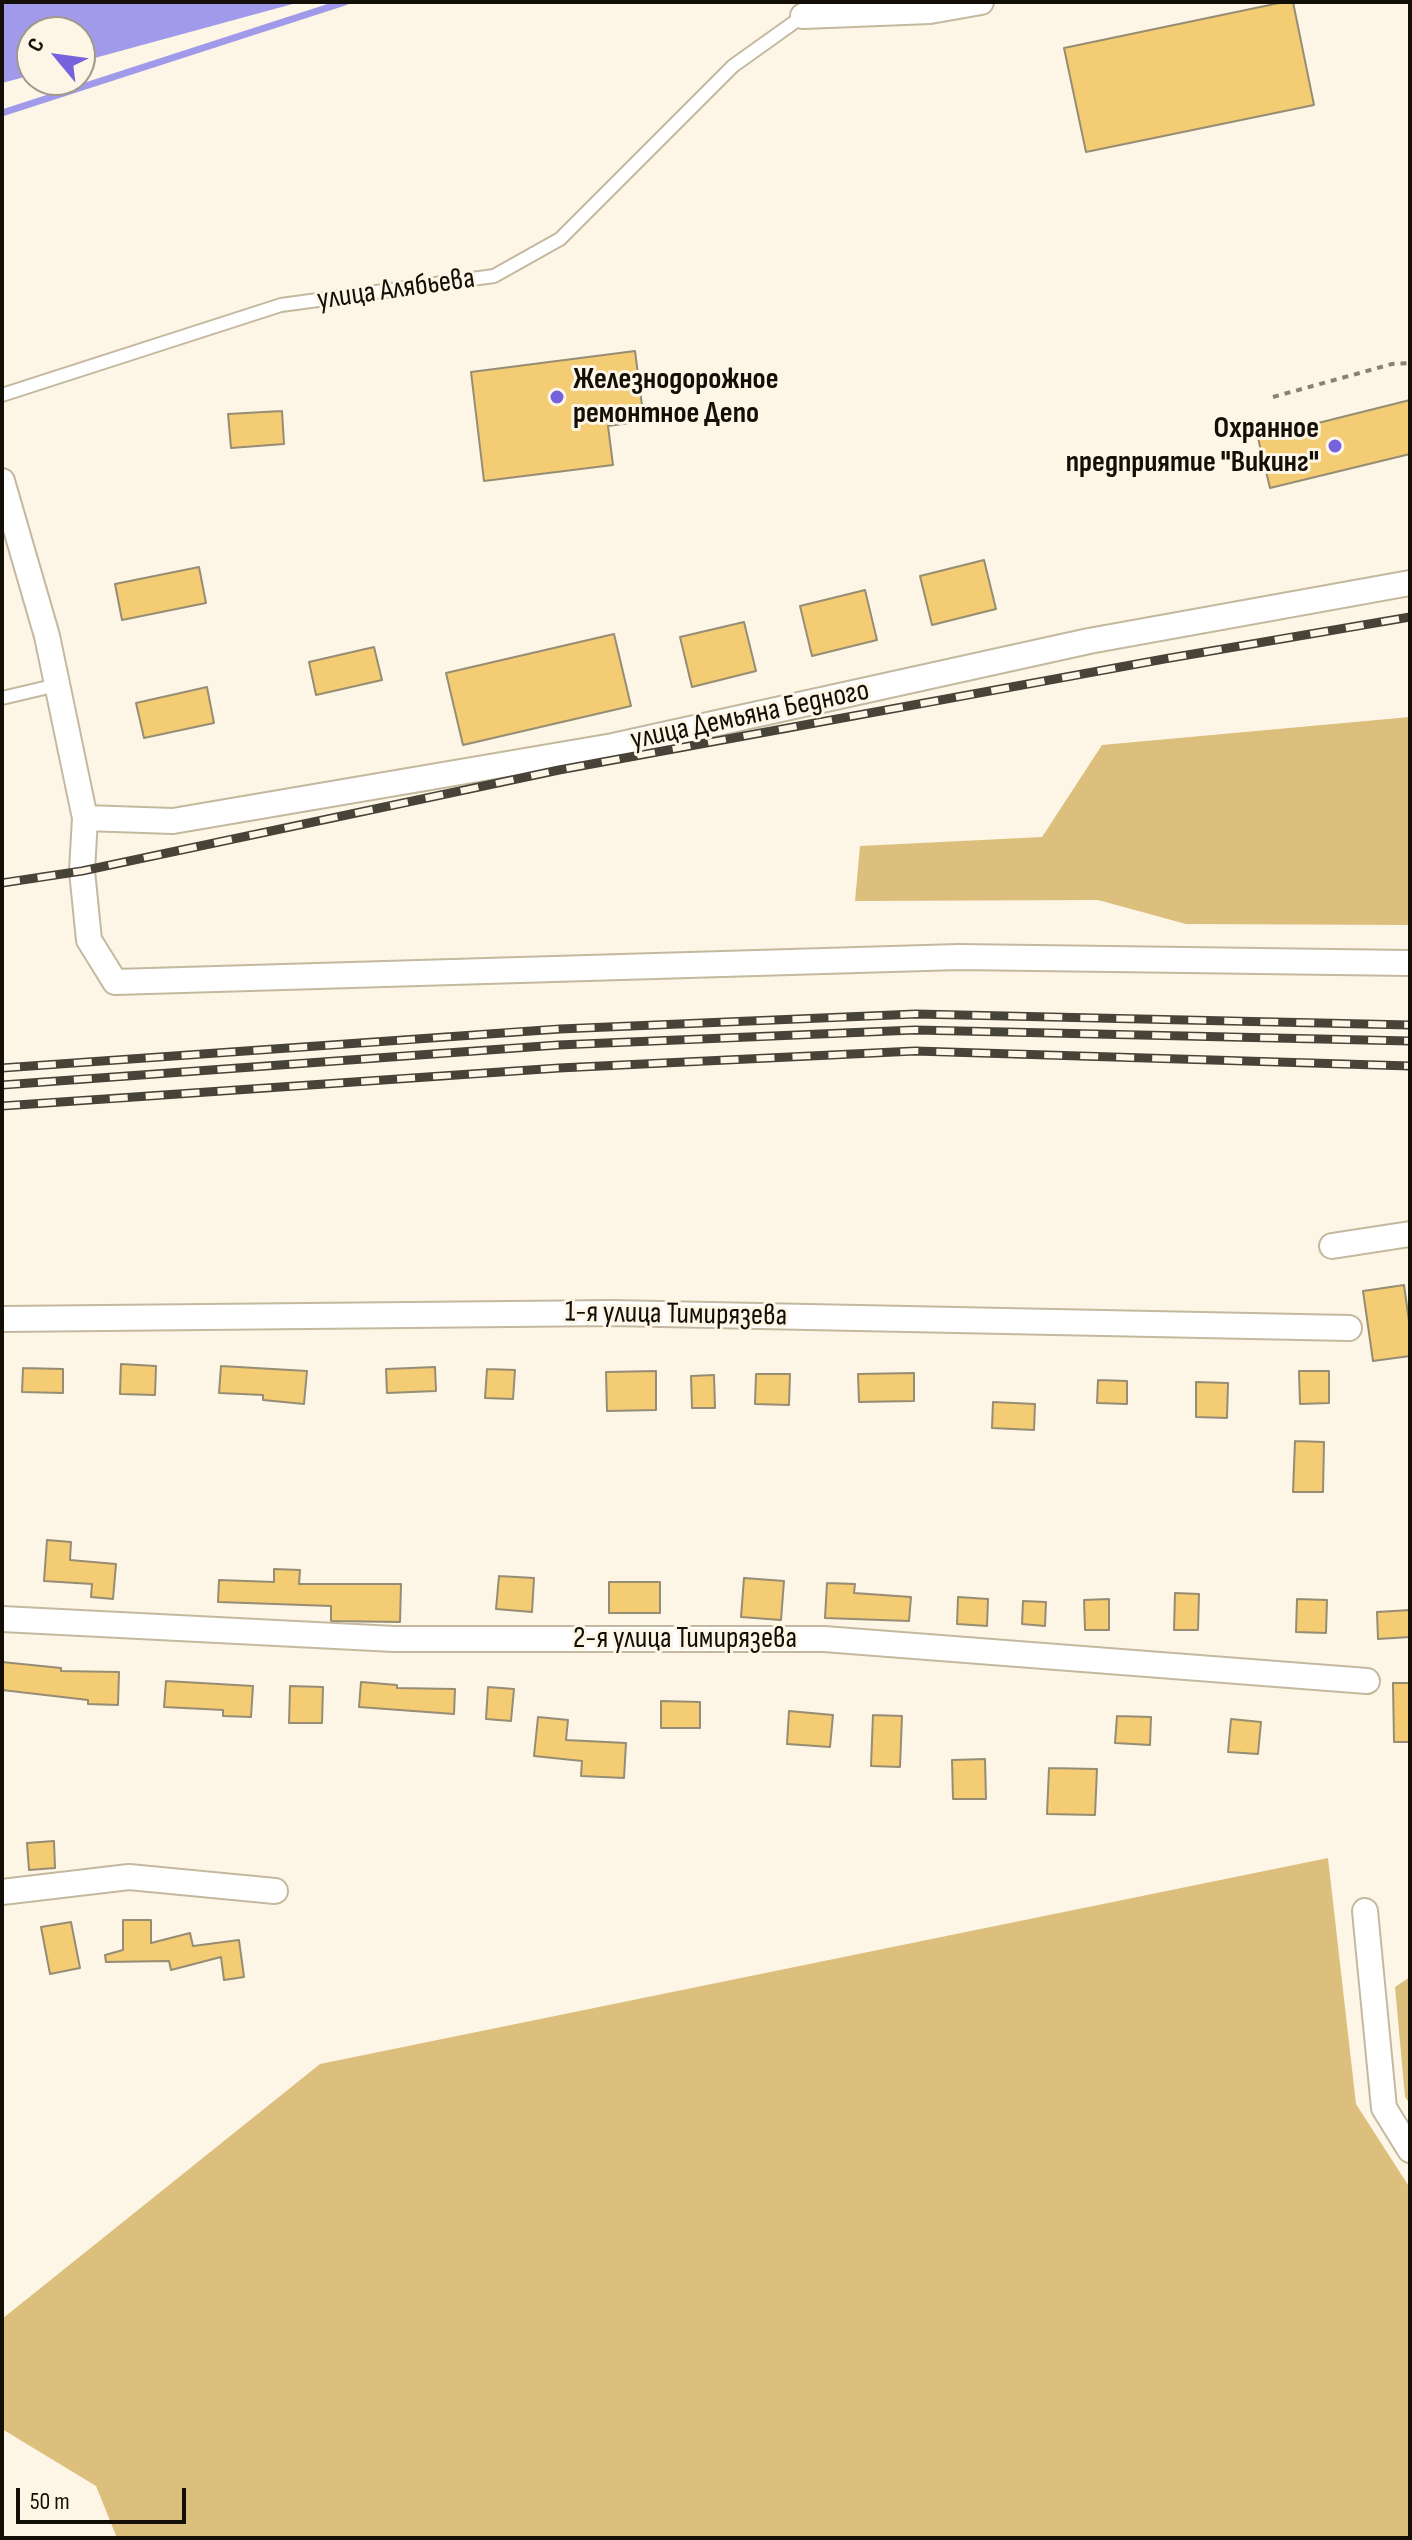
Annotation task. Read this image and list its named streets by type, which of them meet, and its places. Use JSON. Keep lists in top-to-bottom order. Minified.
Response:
{"streets":{"street":["улица Демьяна Бедного","1-я улица Тимирязева","2-я улица Тимирязева"],"lane":["улица Алябьева"]},"places":["Железнодорожное ремонтное Депо","Охранное предприятие \"Викинг\""],"scale_bar":"50 m","north":"top left"}
